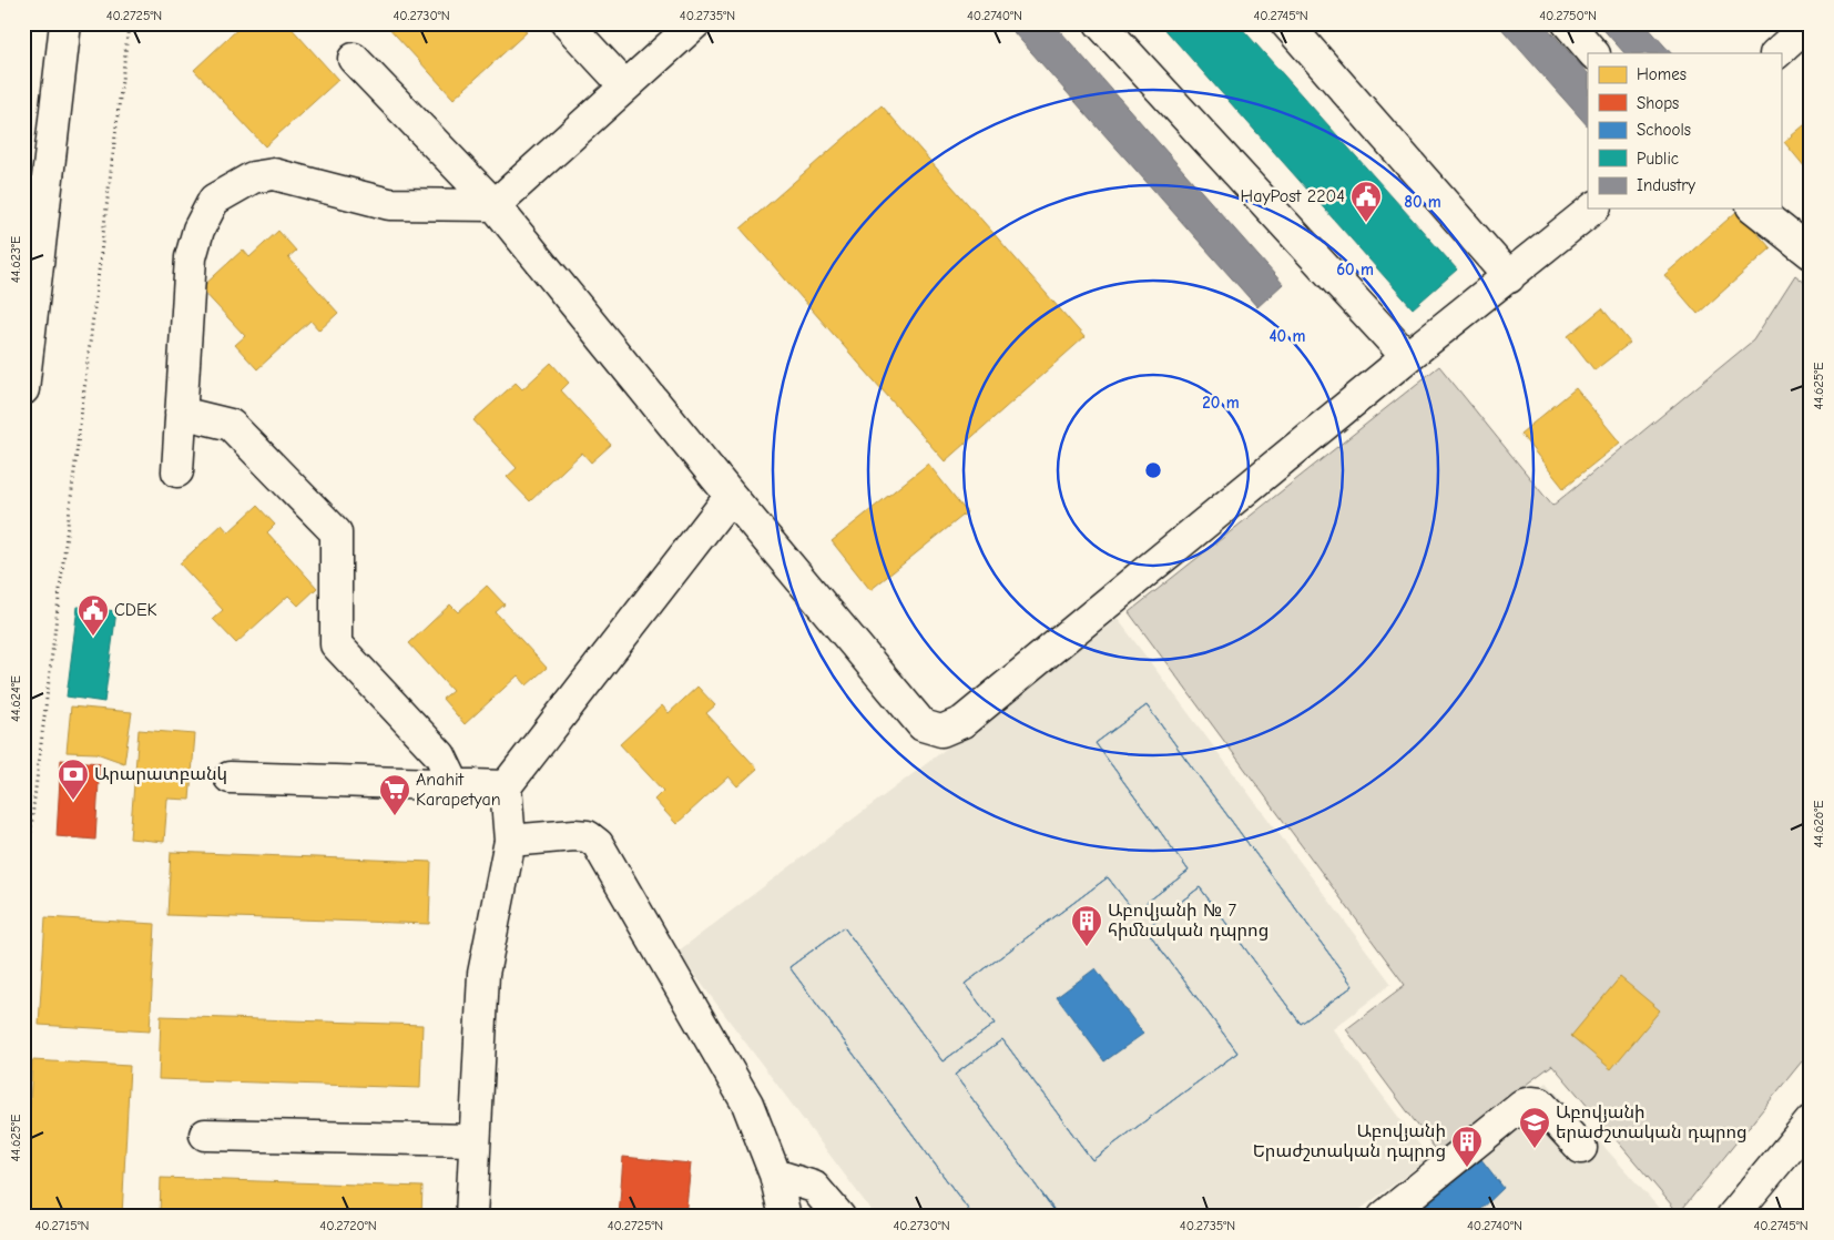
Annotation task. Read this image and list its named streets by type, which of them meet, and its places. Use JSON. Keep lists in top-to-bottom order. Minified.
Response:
{"places":{"public building":["HayPost 2204","CDEK"],"bank":["Արարատբանկ"],"supermarket":["Anahit Karapetyan"],"building":["Աբովյանի № 7 հիմնական դպրոց","Աբովյանի Երաժշտական դպրոց"],"school or university":["Աբովյանի երաժշտական դպրոց"]},"legend":["Homes","Shops","Schools","Public","Industry"],"coordinates":["40.2725°N","40.2730°N","40.2735°N","40.2740°N","40.2745°N","40.2750°N","44.623°E","44.625°E","44.624°E","44.626°E","40.2715°N","40.2720°N"],"rings":["80 m","60 m","40 m","20 m"]}
